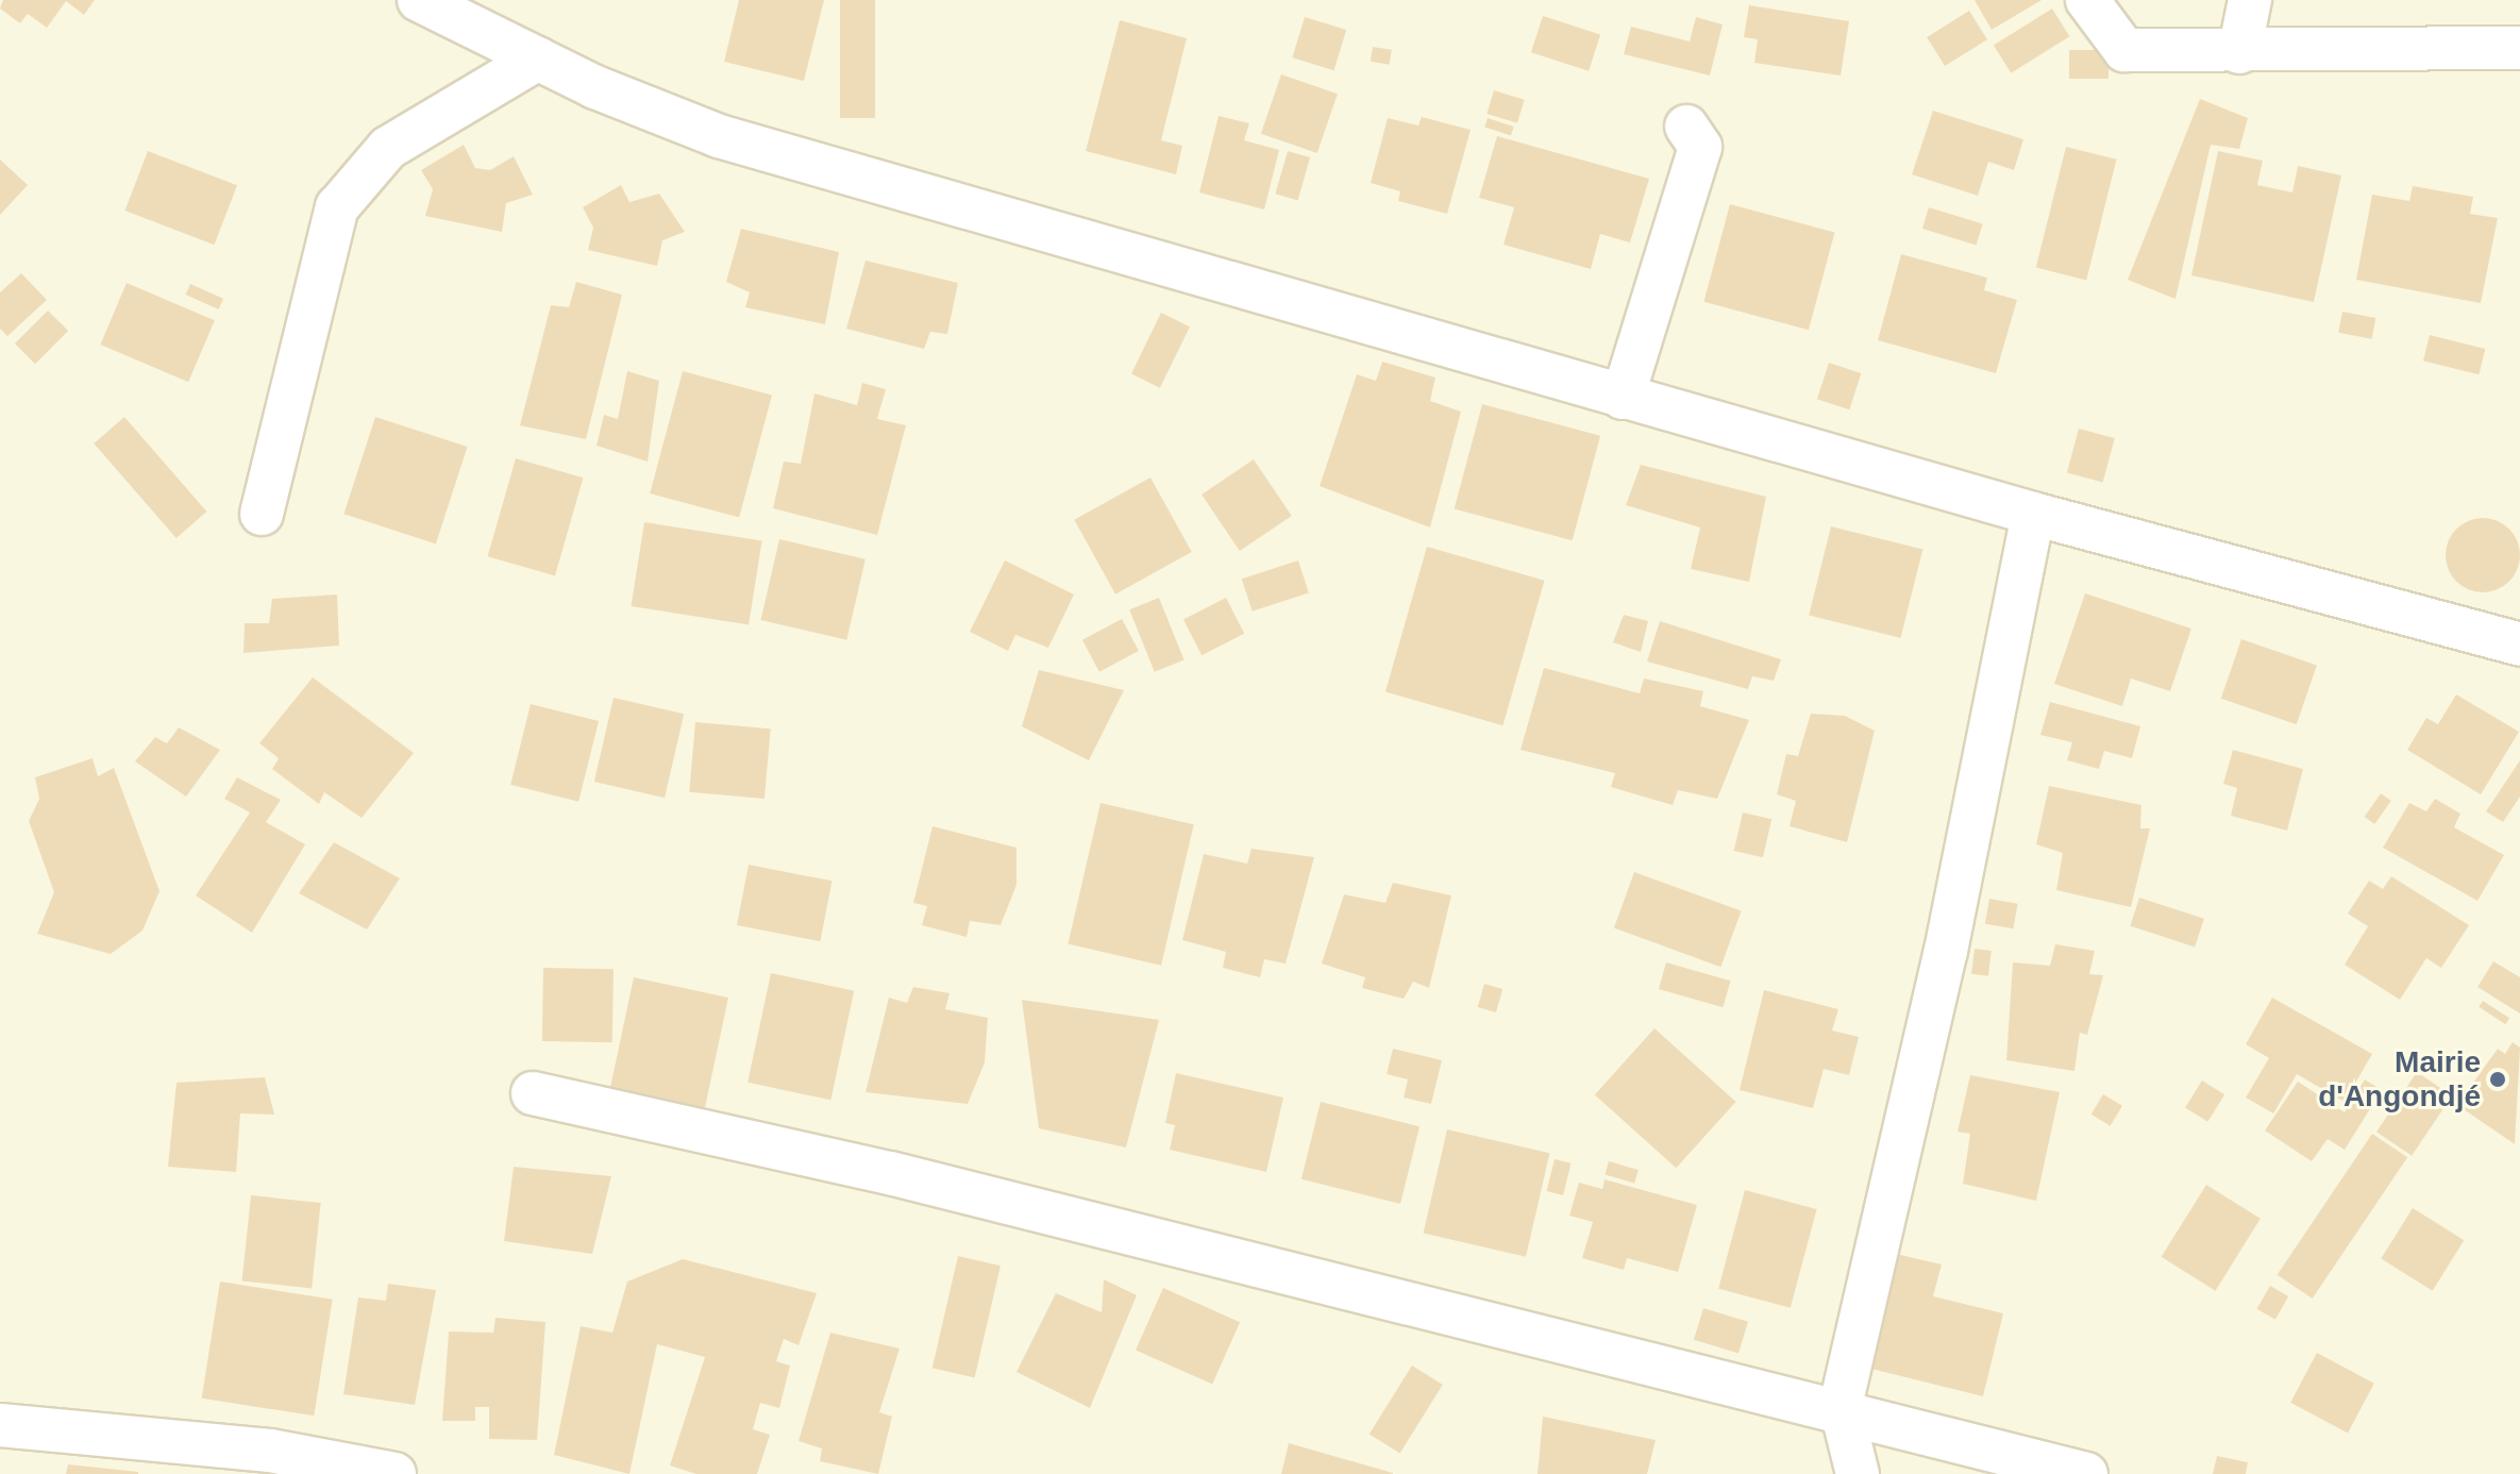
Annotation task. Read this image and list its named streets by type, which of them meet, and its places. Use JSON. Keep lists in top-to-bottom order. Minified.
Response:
{"places":["Mairie d'Angondjé"]}
